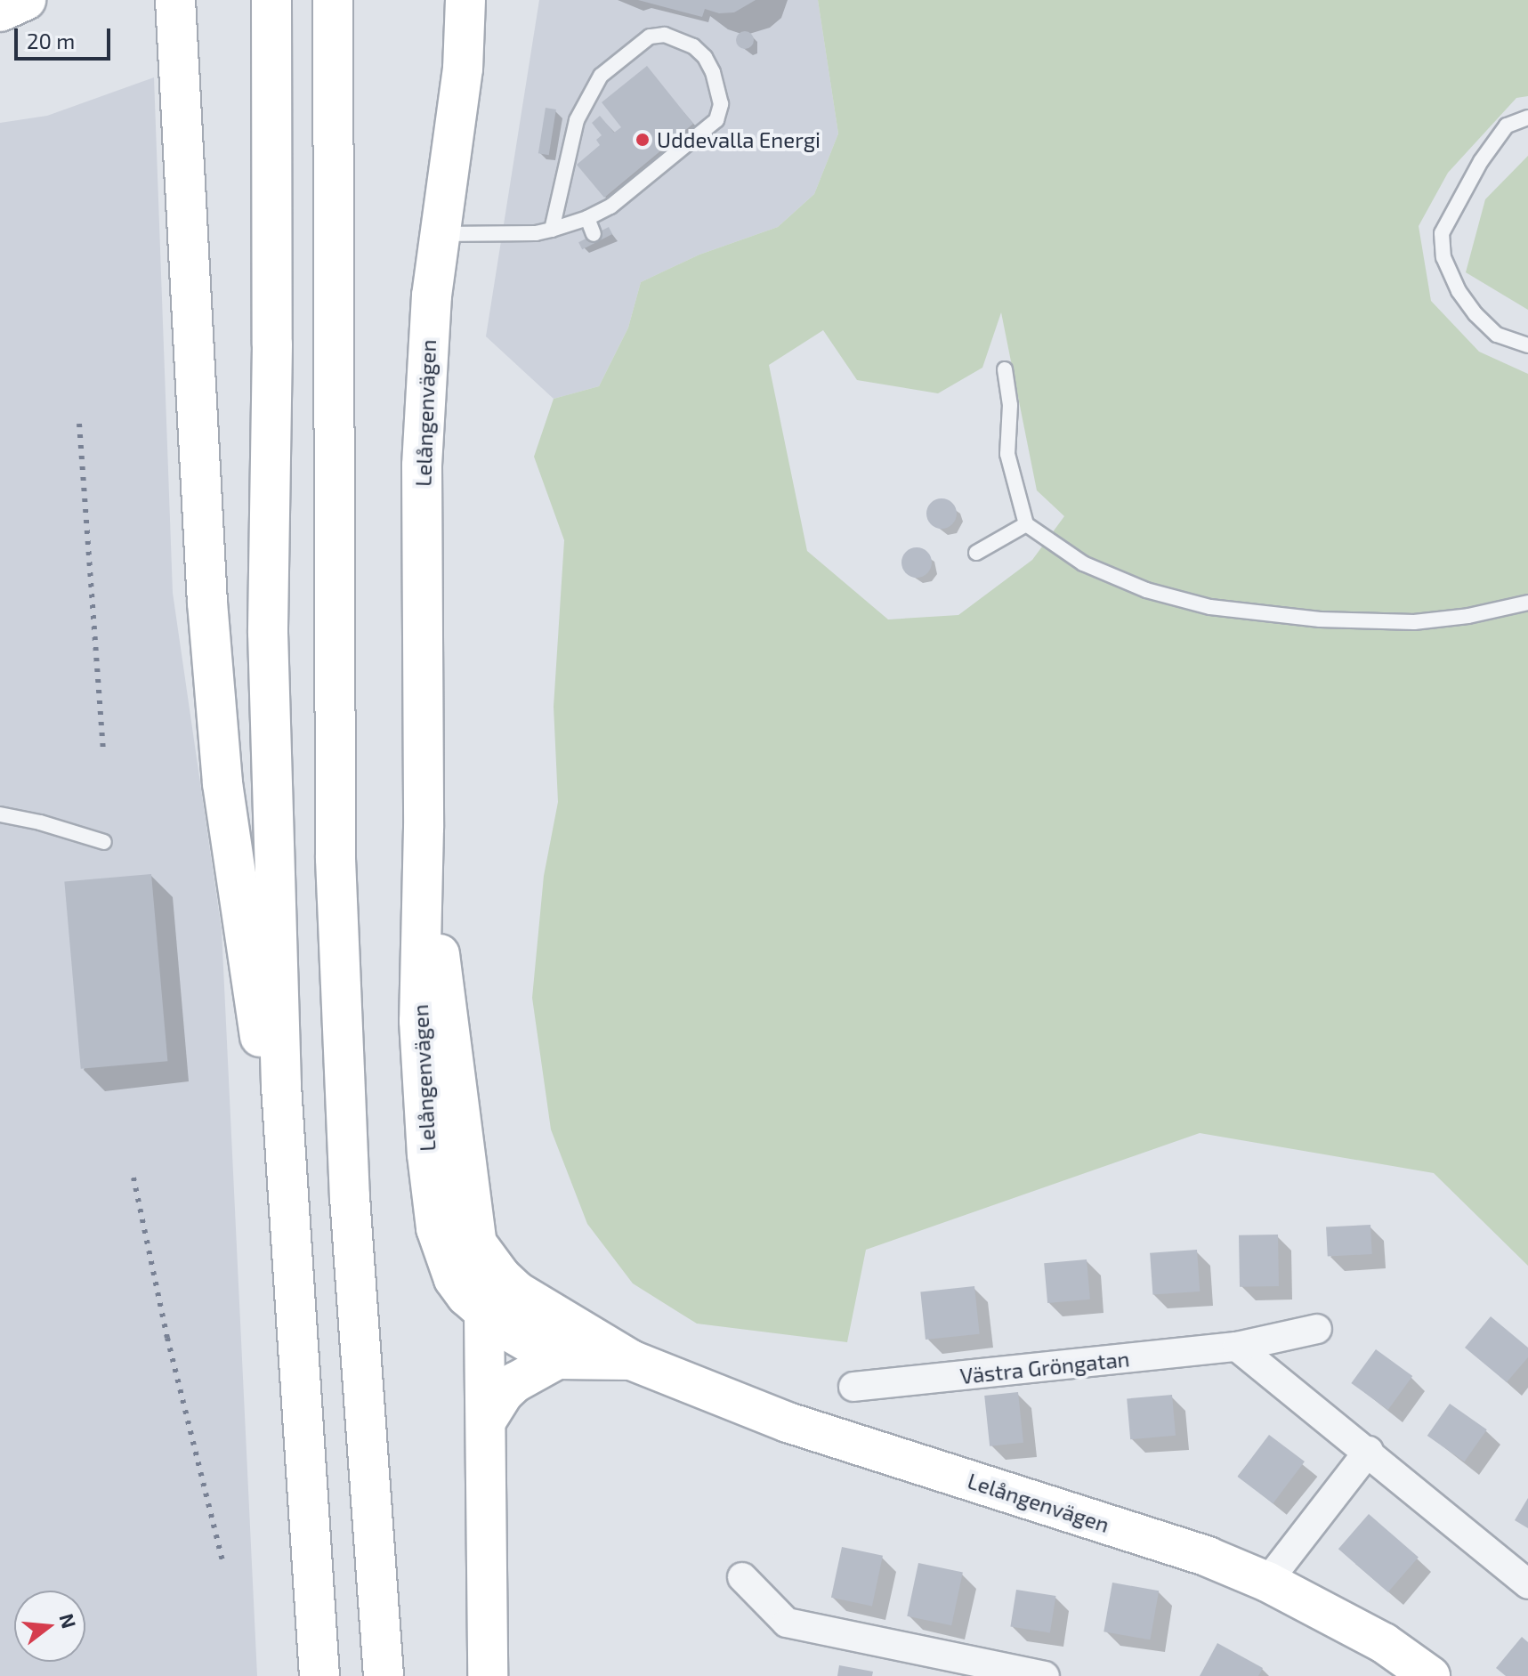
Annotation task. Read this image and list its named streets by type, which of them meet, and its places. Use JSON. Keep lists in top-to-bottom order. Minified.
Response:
{"streets":{"main road":["Lelångenvägen"],"street":["Västra Gröngatan"]},"places":["Uddevalla Energi"],"scale_bar":"20 m","north":"right"}
